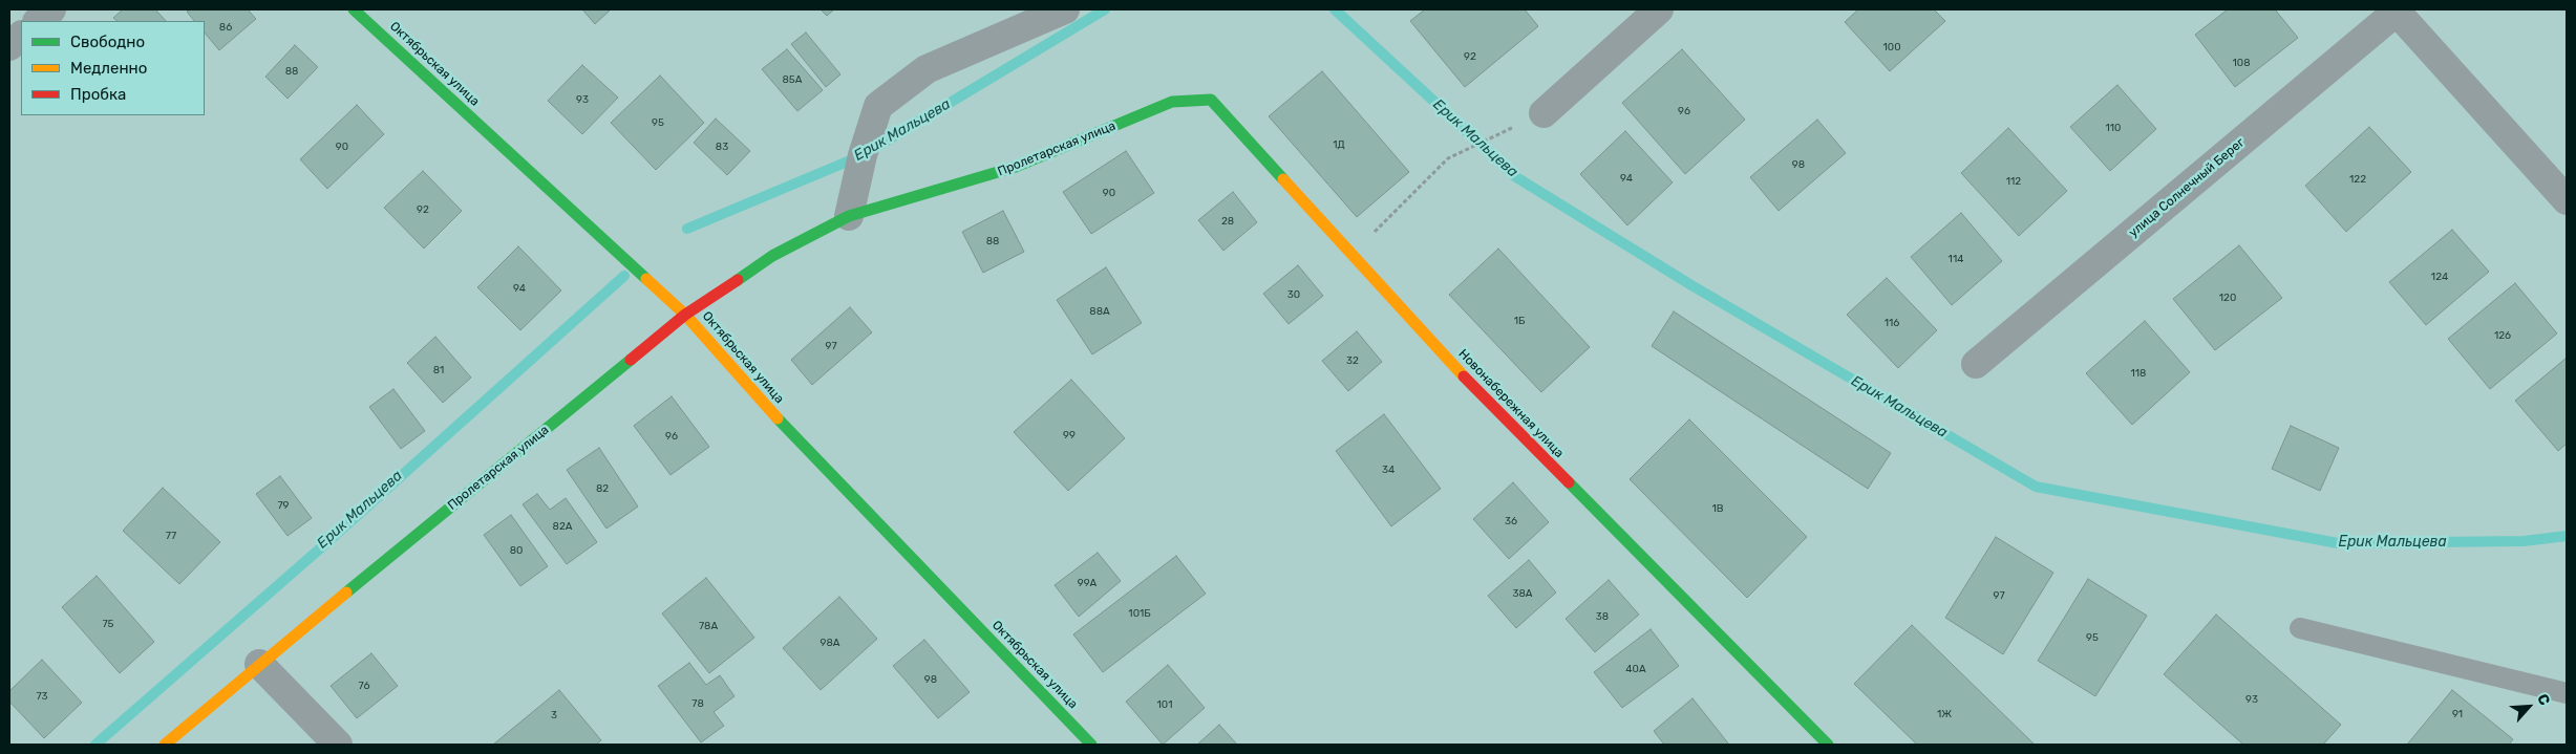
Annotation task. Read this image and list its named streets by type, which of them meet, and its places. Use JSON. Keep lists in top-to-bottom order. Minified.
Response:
{"streets":{"street":["Октябрьская улица","Пролетарская улица","улица Солнечный Берег","Новонабережная улица"]},"crossings":[["Октябрьская улица","Пролетарская улица"],["Пролетарская улица","Новонабережная улица"]],"water":["Ерик Мальцева"],"house_numbers":["86","100","92","108","88","85А","93","96","95","110","1Д","90","83","98","94","122","112","90","92","28","88","114","124","94","30","120","88А","1Б","116","126","97","32","81","118","99","96","34","82","79","1В","36","82А","77","80","99А","38А","97","101Б","38","75","78А","95","98А","40А","98","76","73","93","78","101","1Ж","91","3"],"legend":["Свободно","Медленно","Пробка"],"north":"top right"}
